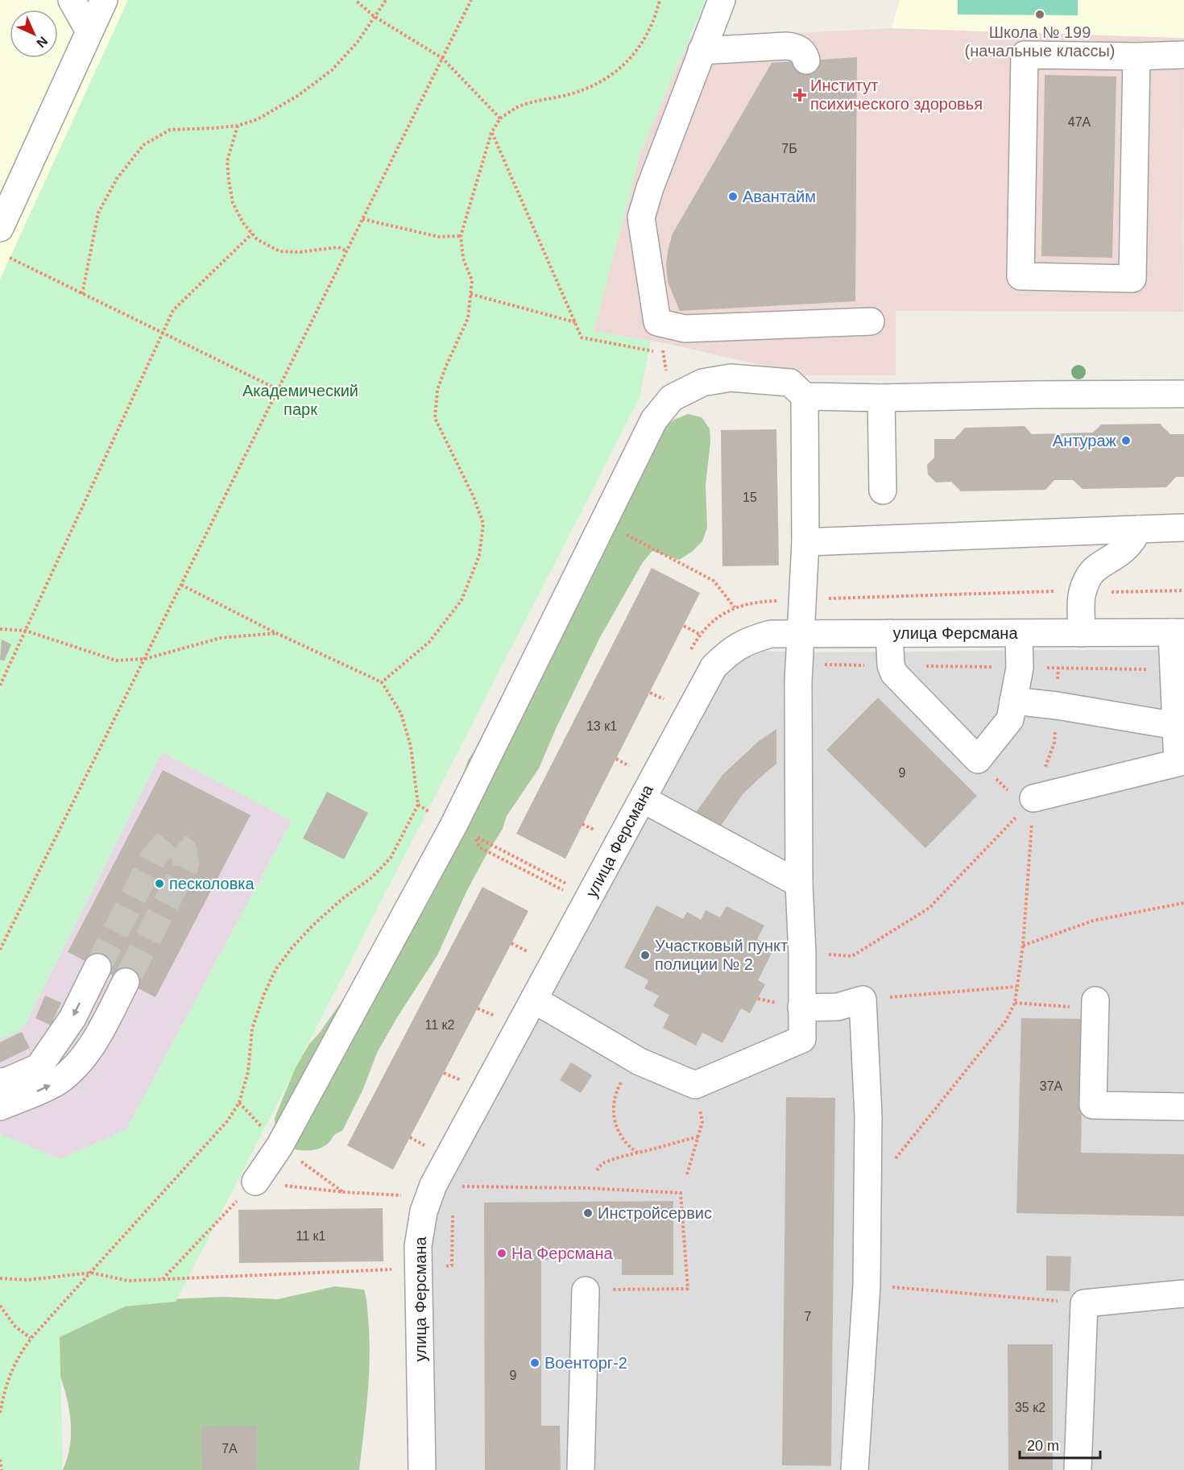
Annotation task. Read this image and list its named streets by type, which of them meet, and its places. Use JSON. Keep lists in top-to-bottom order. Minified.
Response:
{"streets":{"street":["улица Ферсмана"]},"parks":["Академический парк"],"places":{"other":["Школа № 199 (начальные классы)","Авантайм","Антураж","песколовка","Участковый пункт полиции № 2","Инстройсервис","На Ферсмана","Военторг-2"],"health":["Институт психического здоровья"]},"house_numbers":["47А","7Б","15","13 к1","9","11 к2","37А","11 к1","7","9","35 к2","7А"],"scale_bar":"20 m","north":"bottom right"}
